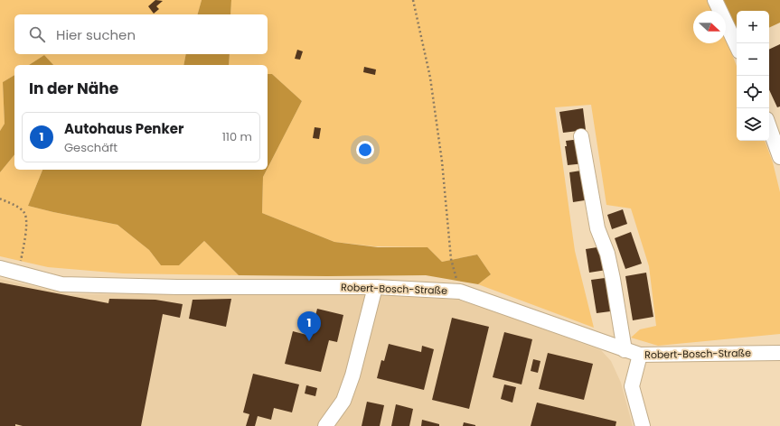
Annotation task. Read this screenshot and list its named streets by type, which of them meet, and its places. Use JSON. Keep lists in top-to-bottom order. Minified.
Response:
{"streets":{"street":["Robert-Bosch-Straße"]},"north":"right","page":{"map_buttons":["+","−"],"search":"Hier suchen","heading":"In der Nähe","list":[{"mark":"1","name":"Autohaus Penker","note":"Geschäft","value":"110 m"}],"pins":"1"}}
